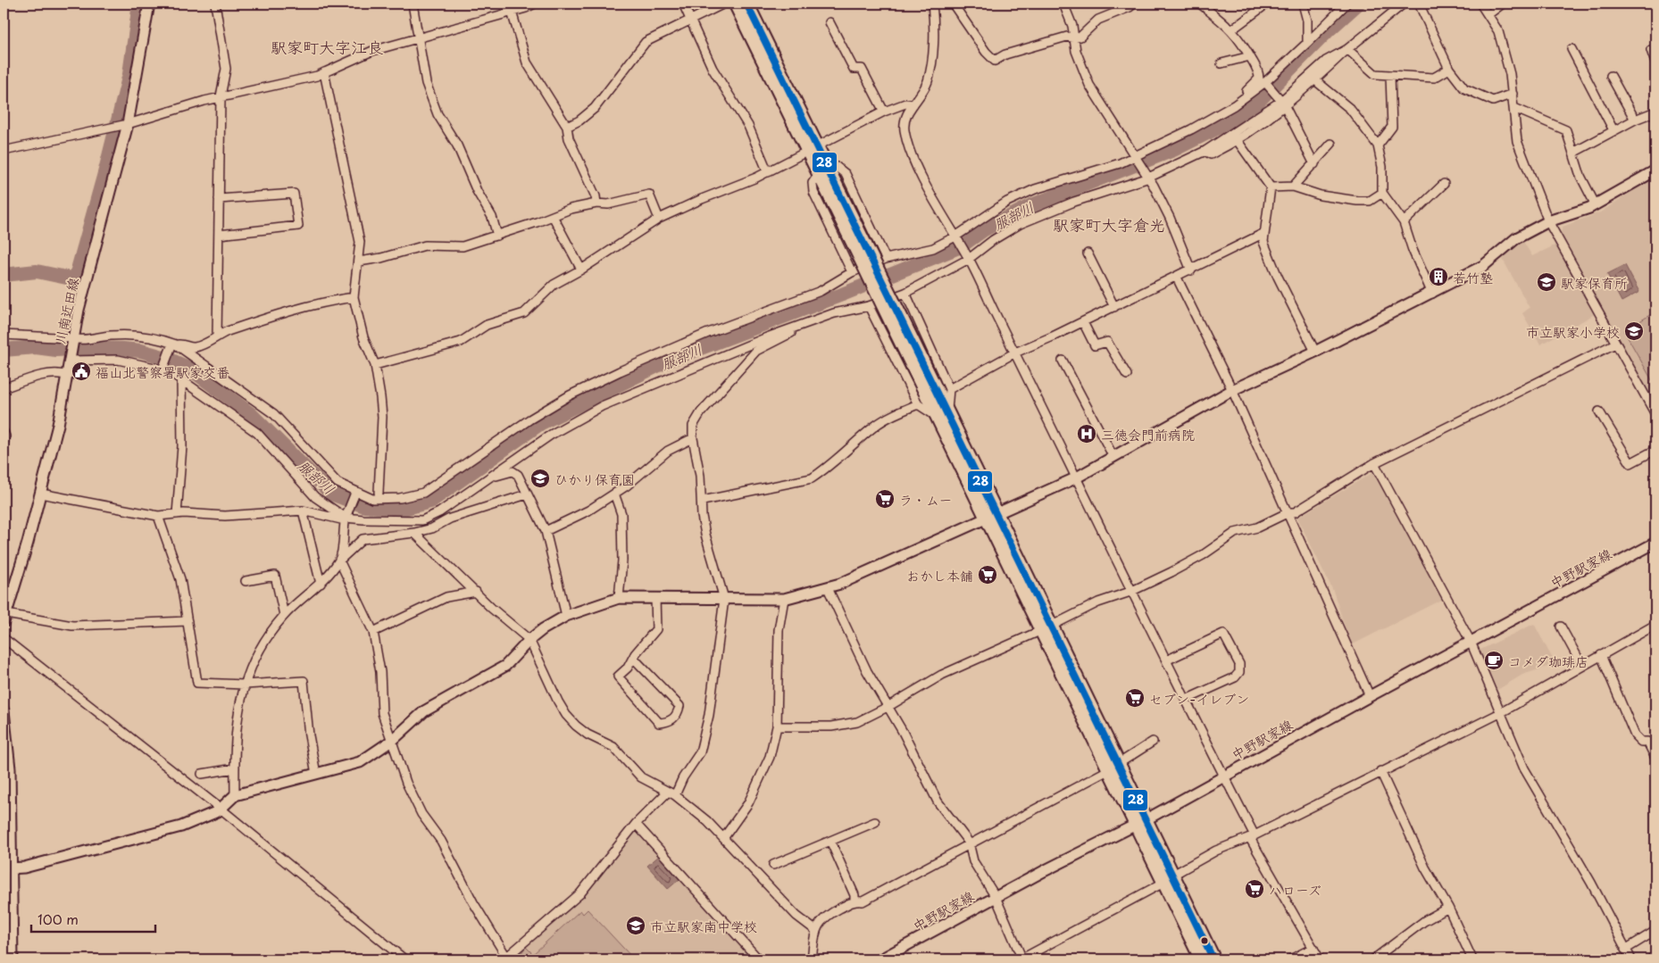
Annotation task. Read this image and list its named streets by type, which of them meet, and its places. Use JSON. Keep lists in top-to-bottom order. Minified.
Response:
{"streets":{"street":["川南近田線","中野駅家線"]},"districts":["駅家町大字江良","駅家町大字倉光"],"water":["服部川"],"places":{"building":["若竹塾"],"school or university":["駅家保育所","市立駅家小学校","ひかり保育園","市立駅家南中学校"],"public building":["福山北警察署駅家交番"],"hospital":["三徳会門前病院"],"supermarket":["ラ・ムー","おかし本舗","セブン-イレブン","ハローズ"],"cafe":["コメダ珈琲店"]},"lines":["transit line 28"],"scale_bar":"100 m"}
